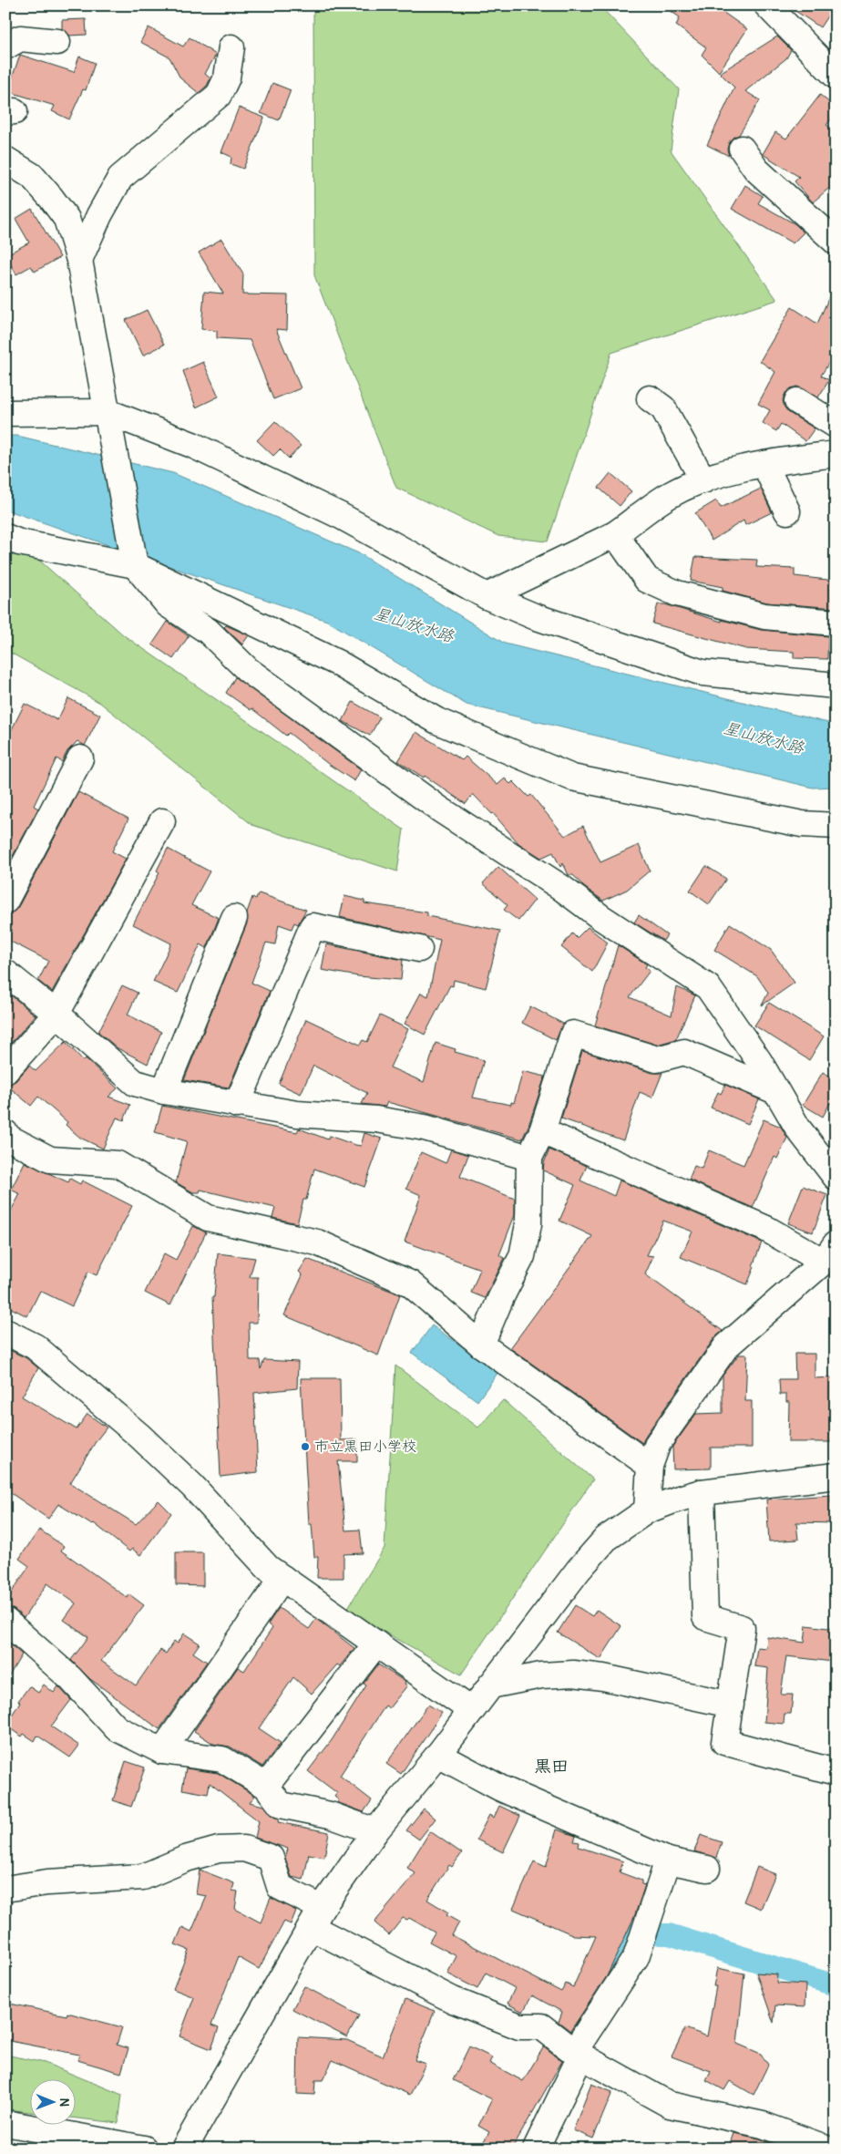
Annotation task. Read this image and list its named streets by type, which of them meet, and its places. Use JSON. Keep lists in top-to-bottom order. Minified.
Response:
{"districts":["黒田"],"water":["星山放水路"],"places":["市立黒田小学校"],"north":"right"}
